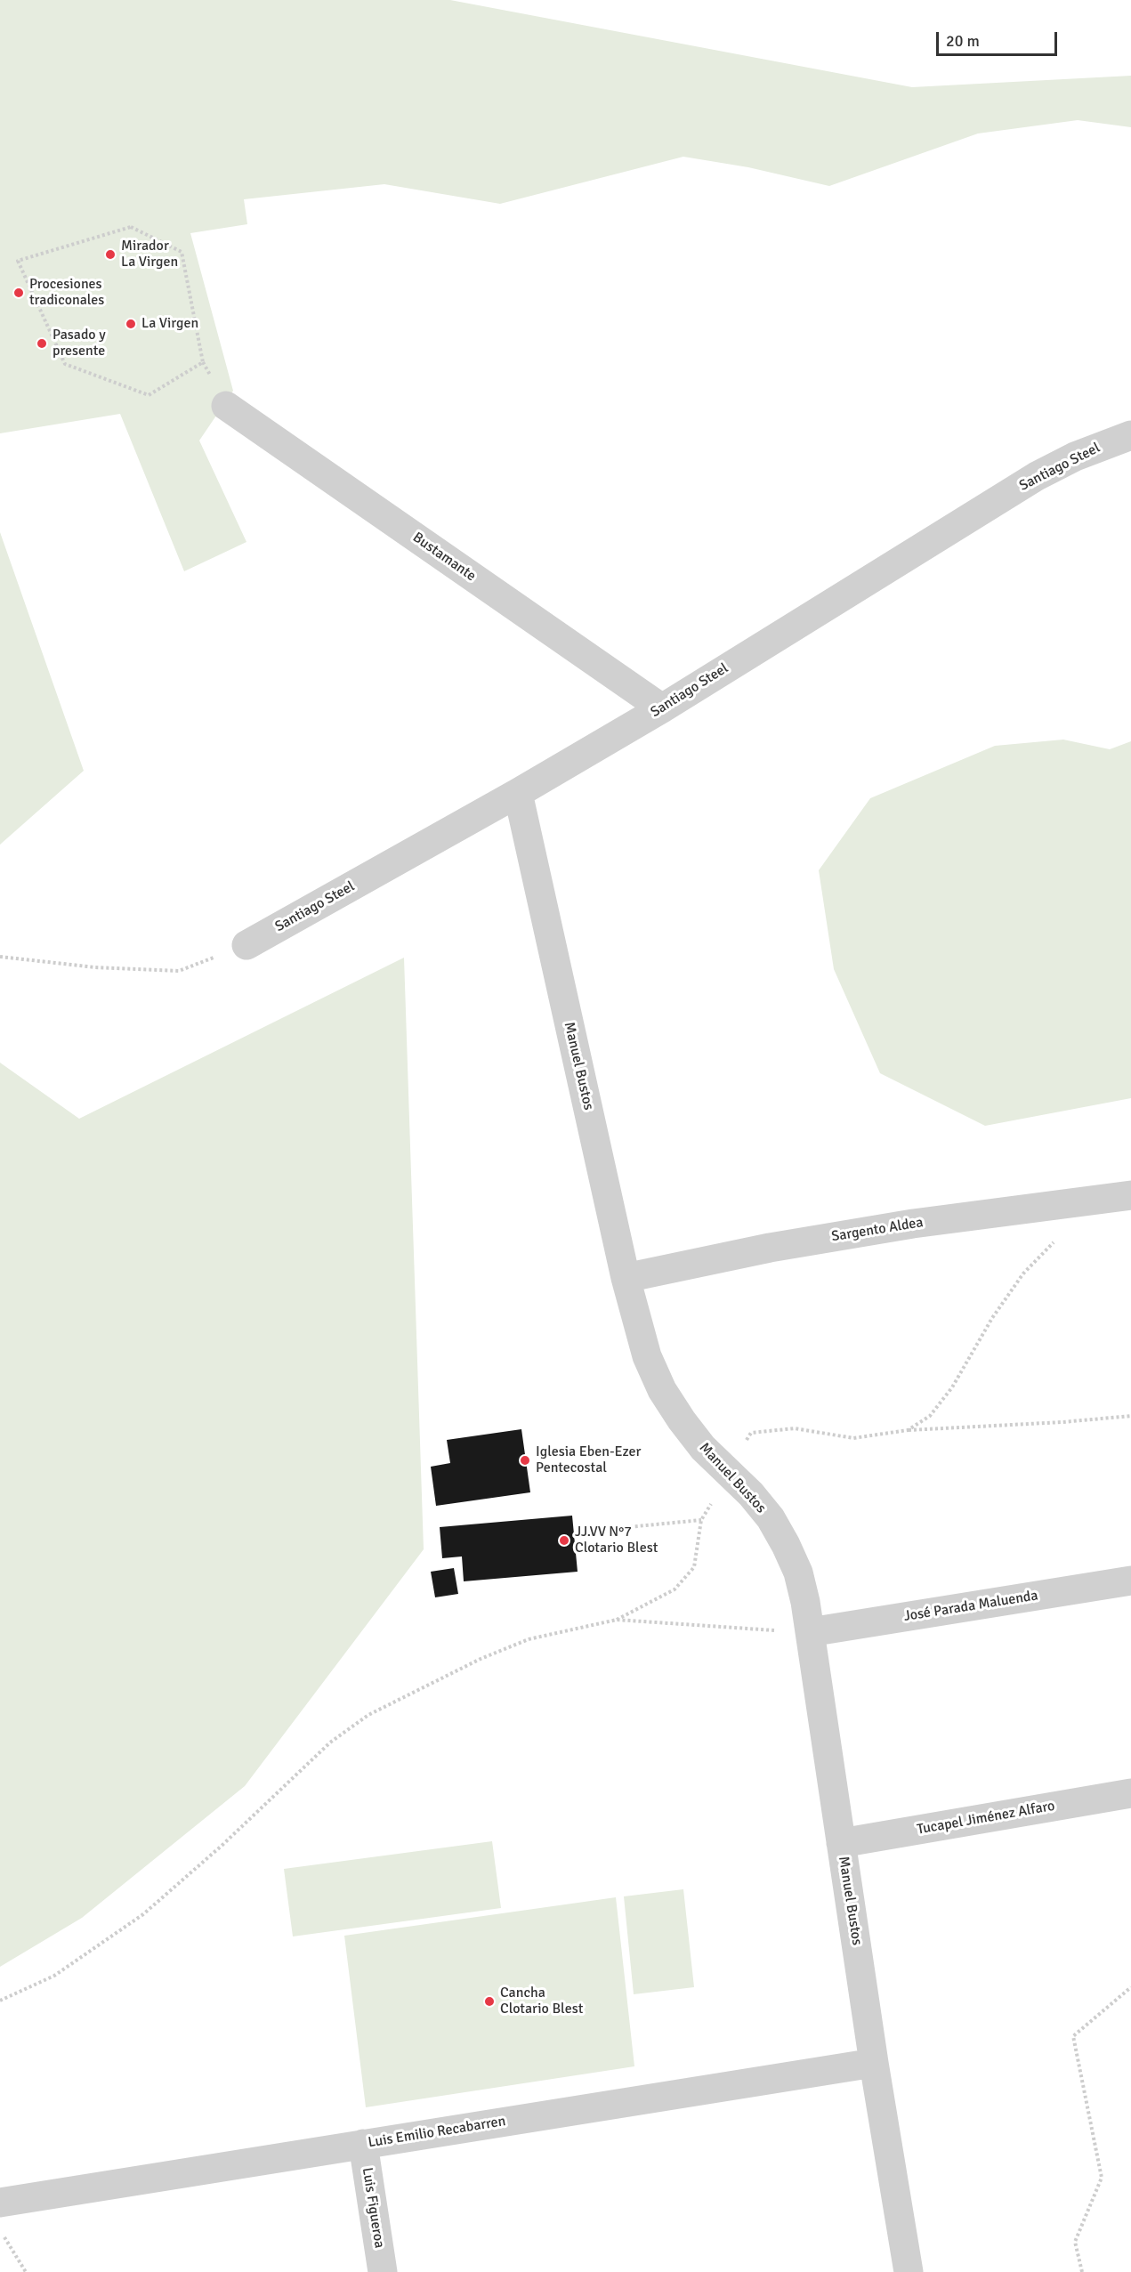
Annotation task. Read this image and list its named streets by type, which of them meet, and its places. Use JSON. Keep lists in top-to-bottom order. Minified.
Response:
{"streets":{"street":["Santiago Steel","Bustamante","Manuel Bustos","Sargento Aldea","José Parada Maluenda","Tucapel Jiménez Alfaro","Luis Emilio Recabarren","Luis Figueroa"]},"crossings":[["Santiago Steel","Bustamante"],["Santiago Steel","Manuel Bustos"],["Manuel Bustos","Sargento Aldea"],["Manuel Bustos","José Parada Maluenda"],["Manuel Bustos","Tucapel Jiménez Alfaro"],["Manuel Bustos","Luis Emilio Recabarren"],["Luis Emilio Recabarren","Luis Figueroa"]],"places":["Mirador La Virgen","Procesiones tradiconales","La Virgen","Pasado y presente","Iglesia Eben-Ezer Pentecostal","JJ.VV N°7 Clotario Blest","Cancha Clotario Blest"],"scale_bar":"20 m"}
